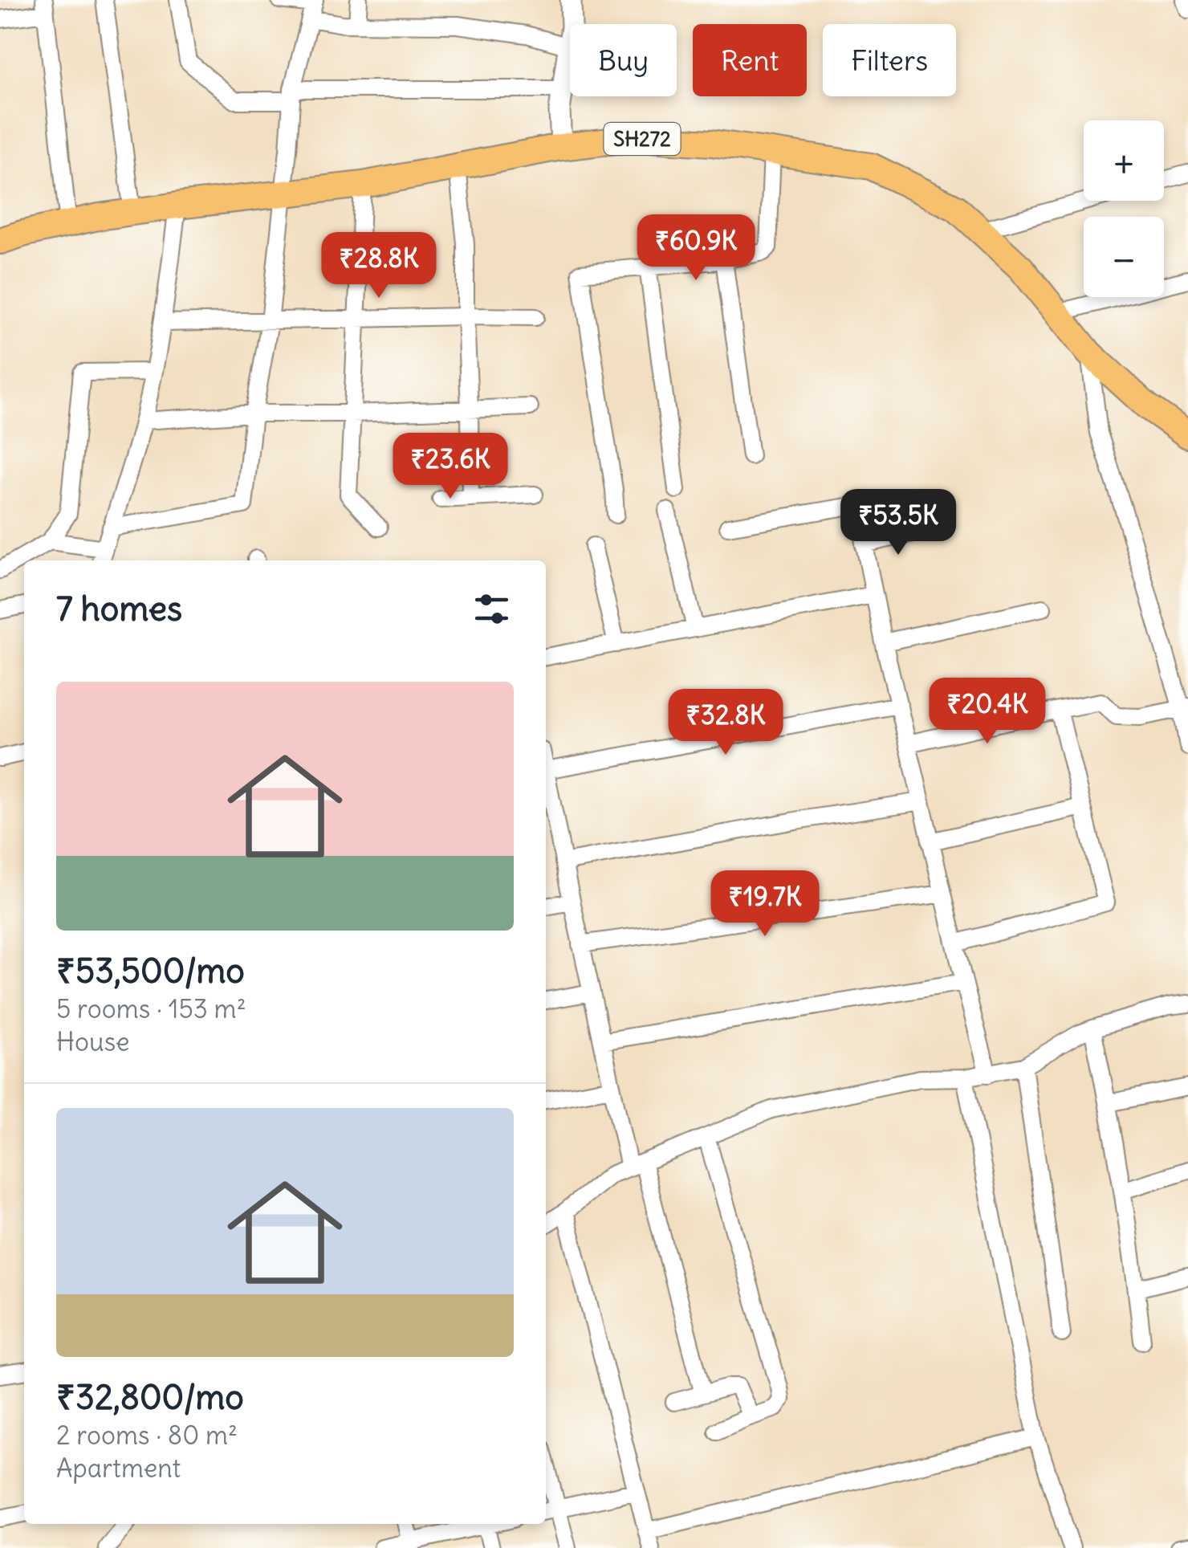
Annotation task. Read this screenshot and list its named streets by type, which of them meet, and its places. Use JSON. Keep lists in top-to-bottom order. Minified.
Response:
{"streets":{"main road":["SH272"]},"page":{"chip":["Buy","Rent","Filters"],"map_buttons":["+","−"],"price":["₹60.9K","₹28.8K","₹23.6K","₹53.5K","₹20.4K","₹32.8K","₹19.7K"],"heading":"7 homes","list":[{"name":"₹53,500/mo","note":"5 rooms · 153 m² · House"},{"name":"₹32,800/mo","note":"2 rooms · 80 m² · Apartment"}]}}
